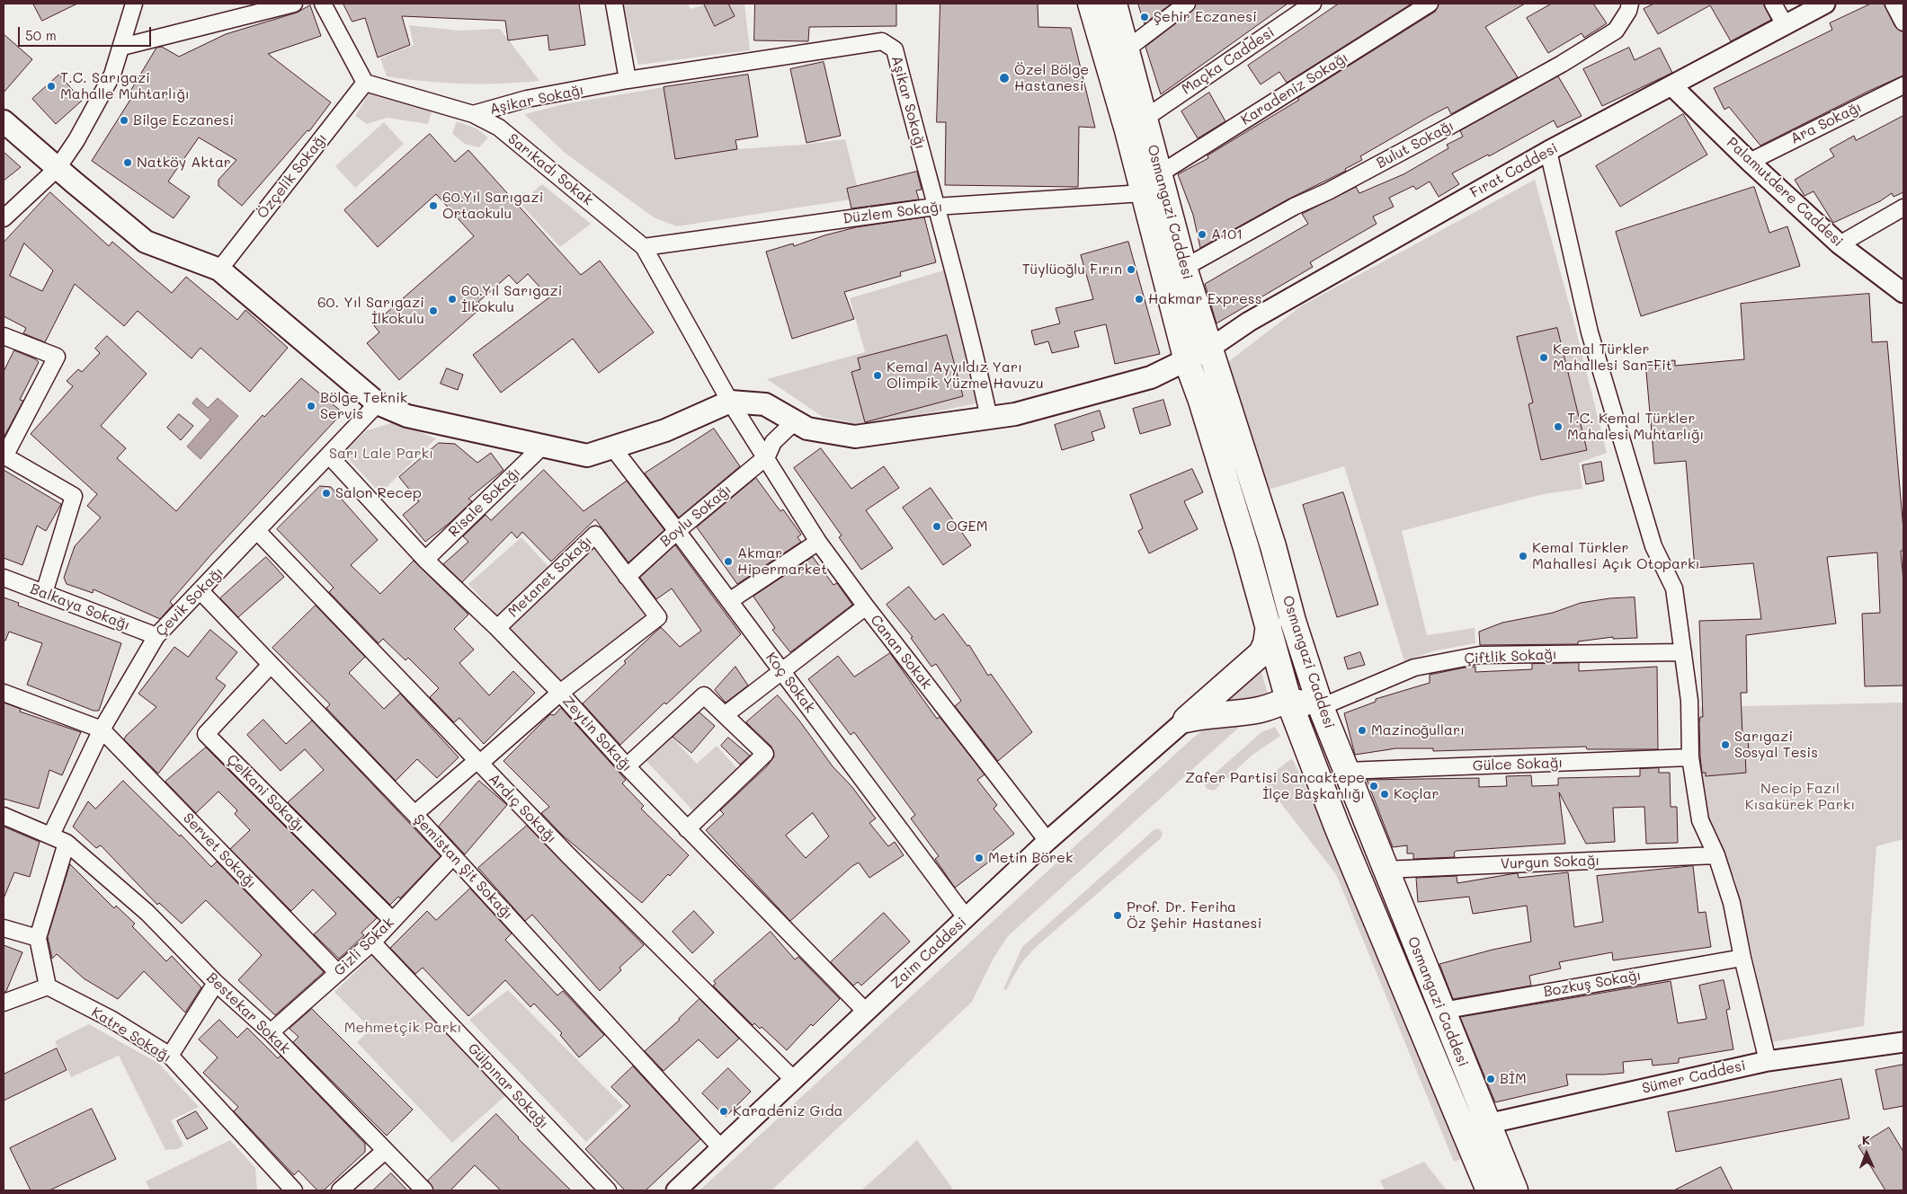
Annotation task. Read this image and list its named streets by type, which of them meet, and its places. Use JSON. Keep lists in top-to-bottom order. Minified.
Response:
{"streets":{"main road":["Osmangazi Caddesi"],"street":["Maçka Caddesi","Karadeniz Sokağı","Aşikar Sokağı","Ara Sokağı","Bulut Sokağı","Sarıkadı Sokak","Fırat Caddesi","Özçelik Sokağı","Palamutdere Caddesi","Düzlem Sokağı","Risale Sokağı","Boylu Sokağı","Metanet Sokağı","Çevik Sokağı","Balkaya Sokağı","Canan Sokak","Çiftlik Sokağı","Koç Sokak","Zeytin Sokağı","Gülce Sokağı","Çelkani Sokağı","Ardıç Sokağı","Servet Sokağı","Vurgun Sokağı","Şemistan Şit Sokağı","Gizli Sokak","Zaim Caddesi","Bozkuş Sokağı","Bestekar Sokak","Katre Sokağı","Sümer Caddesi","Gülpınar Sokağı"]},"crossings":[["Maçka Caddesi","Osmangazi Caddesi"],["Karadeniz Sokağı","Osmangazi Caddesi"],["Aşikar Sokağı","Sarıkadı Sokak"],["Aşikar Sokağı","Düzlem Sokağı"],["Ara Sokağı","Palamutdere Caddesi"],["Bulut Sokağı","Osmangazi Caddesi"],["Sarıkadı Sokak","Özçelik Sokağı"],["Sarıkadı Sokak","Düzlem Sokağı"],["Sarıkadı Sokak","Canan Sokak"],["Fırat Caddesi","Palamutdere Caddesi"],["Fırat Caddesi","Osmangazi Caddesi"],["Osmangazi Caddesi","Düzlem Sokağı"],["Osmangazi Caddesi","Çiftlik Sokağı"],["Osmangazi Caddesi","Gülce Sokağı"],["Osmangazi Caddesi","Vurgun Sokağı"],["Osmangazi Caddesi","Bozkuş Sokağı"],["Osmangazi Caddesi","Sümer Caddesi"],["Risale Sokağı","Zeytin Sokağı"],["Boylu Sokağı","Metanet Sokağı"],["Boylu Sokağı","Canan Sokak"],["Boylu Sokağı","Koç Sokak"],["Metanet Sokağı","Zeytin Sokağı"],["Metanet Sokağı","Ardıç Sokağı"],["Metanet Sokağı","Şemistan Şit Sokağı"],["Çevik Sokağı","Balkaya Sokağı"],["Çevik Sokağı","Zeytin Sokağı"],["Çevik Sokağı","Ardıç Sokağı"],["Çevik Sokağı","Servet Sokağı"],["Çevik Sokağı","Şemistan Şit Sokağı"],["Çevik Sokağı","Bestekar Sokak"],["Canan Sokak","Zaim Caddesi"],["Koç Sokak","Zaim Caddesi"],["Zeytin Sokağı","Zaim Caddesi"],["Çelkani Sokağı","Şemistan Şit Sokağı"],["Çelkani Sokağı","Gizli Sokak"],["Ardıç Sokağı","Zaim Caddesi"],["Servet Sokağı","Gizli Sokak"],["Şemistan Şit Sokağı","Gizli Sokak"],["Şemistan Şit Sokağı","Zaim Caddesi"],["Gizli Sokak","Bestekar Sokak"],["Gizli Sokak","Gülpınar Sokağı"]],"parks":["Sarı Lale Parkı","Necip Fazıl Kısakürek Parkı","Mehmetçik Parkı"],"places":["Şehir Eczanesi","Özel Bölge Hastanesi","T.C. Sarıgazi Mahalle Muhtarlığı","Bilge Eczanesi","Natköy Aktar","60.Yıl Sarıgazi Ortaokulu","A101","Tüylüoğlu Fırın","60.Yıl Sarıgazi İlkokulu","Hakmar Express","60. Yıl Sarıgazi İlkokulu","Kemal Türkler Mahallesi San-Fit","Kemal Ayyıldız Yarı Olimpik Yüzme Havuzu","Bölge Teknik Servis","T.C. Kemal Türkler Mahalesi Muhtarlığı","Salon Recep","OGEM","Kemal Türkler Mahallesi Açık Otoparkı","Akmar Hipermarket","Mazinoğulları","Sarıgazi Sosyal Tesis","Zafer Partisi Sancaktepe İlçe Başkanlığı","Koçlar","Metin Börek","Prof. Dr. Feriha Öz Şehir Hastanesi","BİM","Karadeniz Gıda"],"scale_bar":"50 m","north":"top"}
